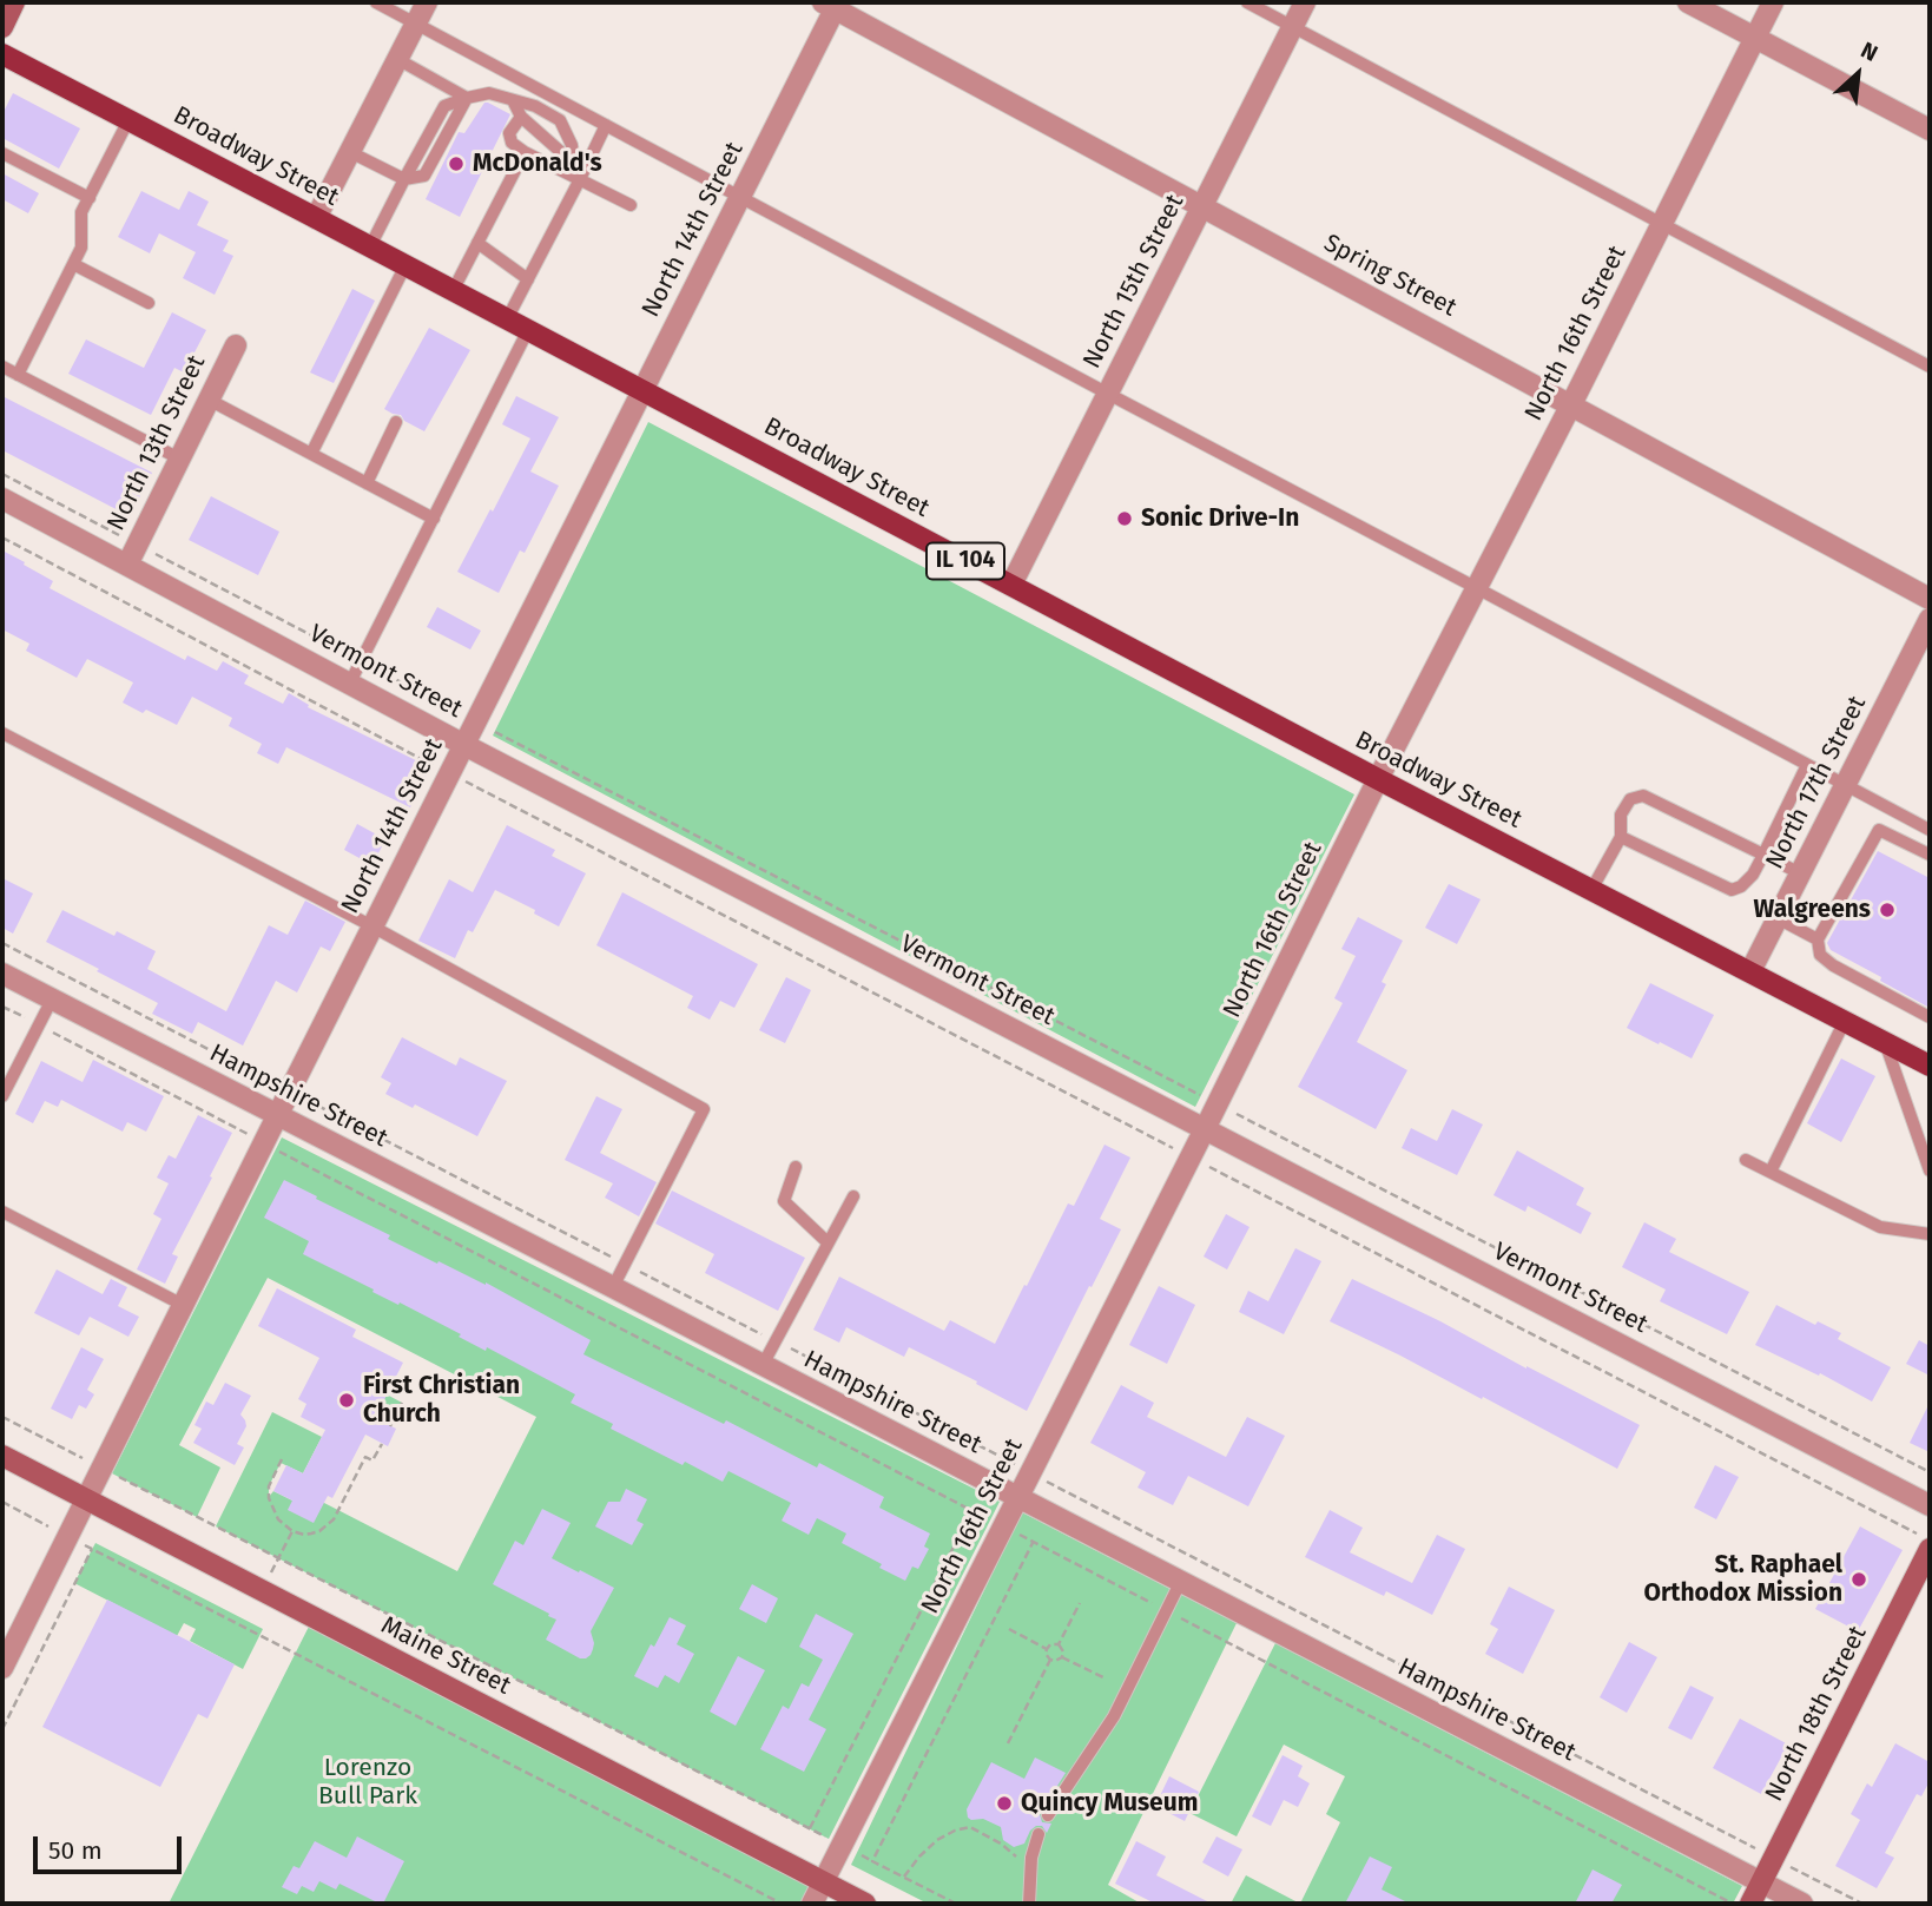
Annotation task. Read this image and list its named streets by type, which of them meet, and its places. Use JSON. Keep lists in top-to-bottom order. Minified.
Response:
{"streets":{"main road":["Broadway Street","IL 104"],"street":["North 14th Street","Spring Street","North 15th Street","North 16th Street","North 13th Street","Vermont Street","North 17th Street","Hampshire Street","Maine Street","North 18th Street"]},"crossings":[["Broadway Street","North 14th Street"],["Broadway Street","North 15th Street"],["Broadway Street","North 16th Street"],["Broadway Street","North 17th Street"],["North 14th Street","Spring Street"],["North 14th Street","Vermont Street"],["North 14th Street","Hampshire Street"],["North 14th Street","Maine Street"],["Spring Street","North 15th Street"],["Spring Street","North 16th Street"],["North 16th Street","Vermont Street"],["North 16th Street","Hampshire Street"],["North 16th Street","Maine Street"],["North 13th Street","Vermont Street"],["Hampshire Street","North 18th Street"]],"parks":["Lorenzo Bull Park"],"places":["McDonald's","Sonic Drive-In","Walgreens","First Christian Church","St. Raphael Orthodox Mission","Quincy Museum"],"scale_bar":"50 m","north":"top right"}
